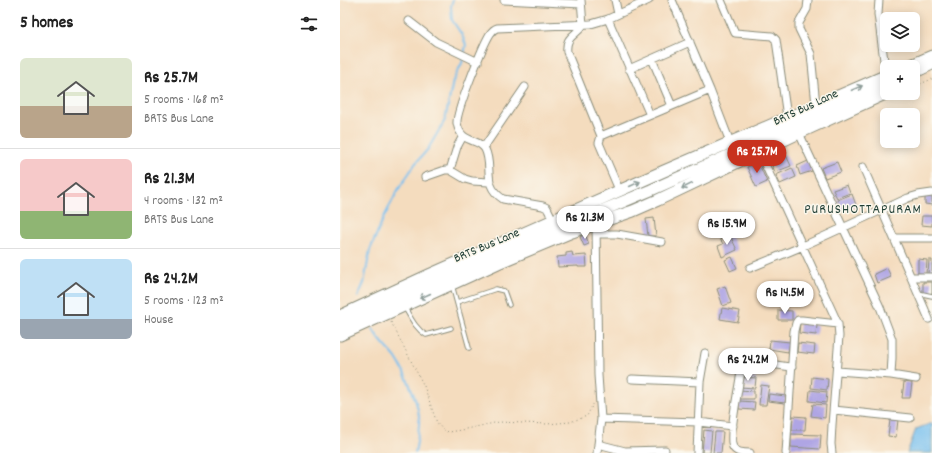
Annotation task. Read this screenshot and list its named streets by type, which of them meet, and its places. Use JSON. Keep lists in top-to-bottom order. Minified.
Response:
{"streets":{"main road":["BRTS Bus Lane"]},"districts":["PURUSHOTTAPURAM"],"page":{"heading":"5 homes","map_buttons":["+","−"],"list":[{"name":"Rs 25.7M","note":"5 rooms · 168 m² · BRTS Bus Lane"},{"name":"Rs 21.3M","note":"4 rooms · 132 m² · BRTS Bus Lane"},{"name":"Rs 24.2M","note":"5 rooms · 123 m² · House"}],"price":["Rs 25.7M","Rs 21.3M","Rs 15.9M","Rs 14.5M","Rs 24.2M"]}}
